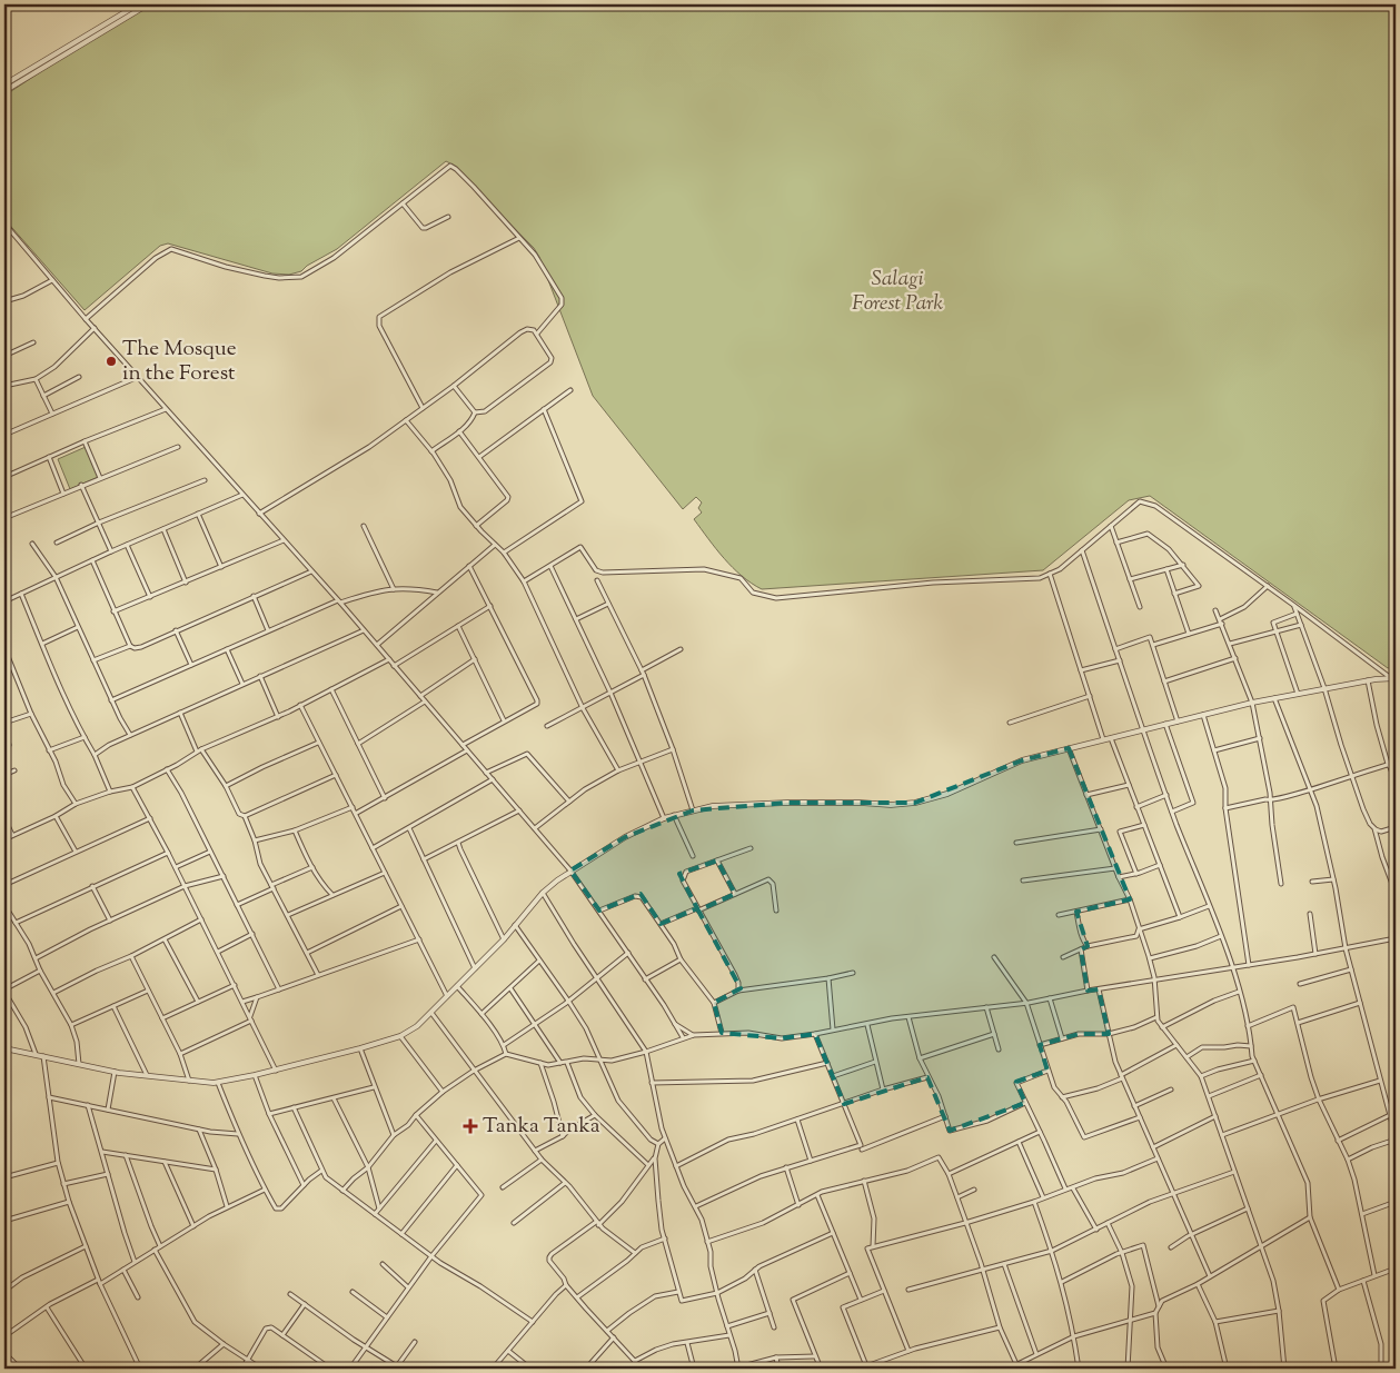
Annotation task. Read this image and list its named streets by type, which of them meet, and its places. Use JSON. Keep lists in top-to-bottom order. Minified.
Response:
{"parks":["Salagi Forest Park"],"places":{"other":["The Mosque in the Forest"],"health":["Tanka Tanka"]}}
